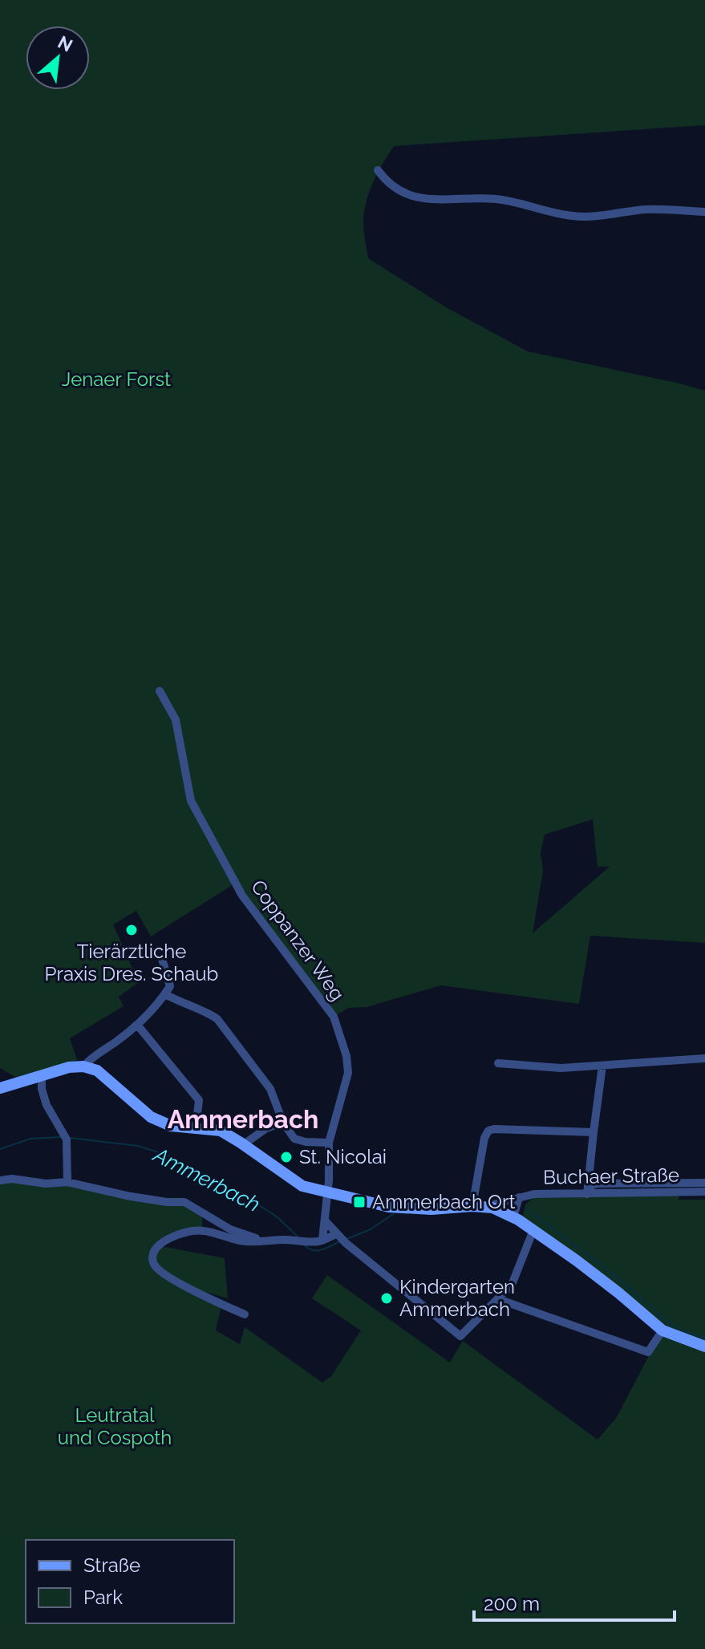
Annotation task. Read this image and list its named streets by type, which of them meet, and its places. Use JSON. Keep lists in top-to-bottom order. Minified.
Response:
{"streets":{"street":["Coppanzer Weg","Buchaer Straße"]},"districts":["Ammerbach"],"water":["Ammerbach"],"parks":["Jenaer Forst","Leutratal und Cospoth"],"places":{"other":["Tierärztliche Praxis Dres. Schaub","St. Nicolai","Kindergarten Ammerbach"],"transit":["Ammerbach Ort"]},"legend":["Straße","Park"],"scale_bar":"200 m","north":"top right"}
